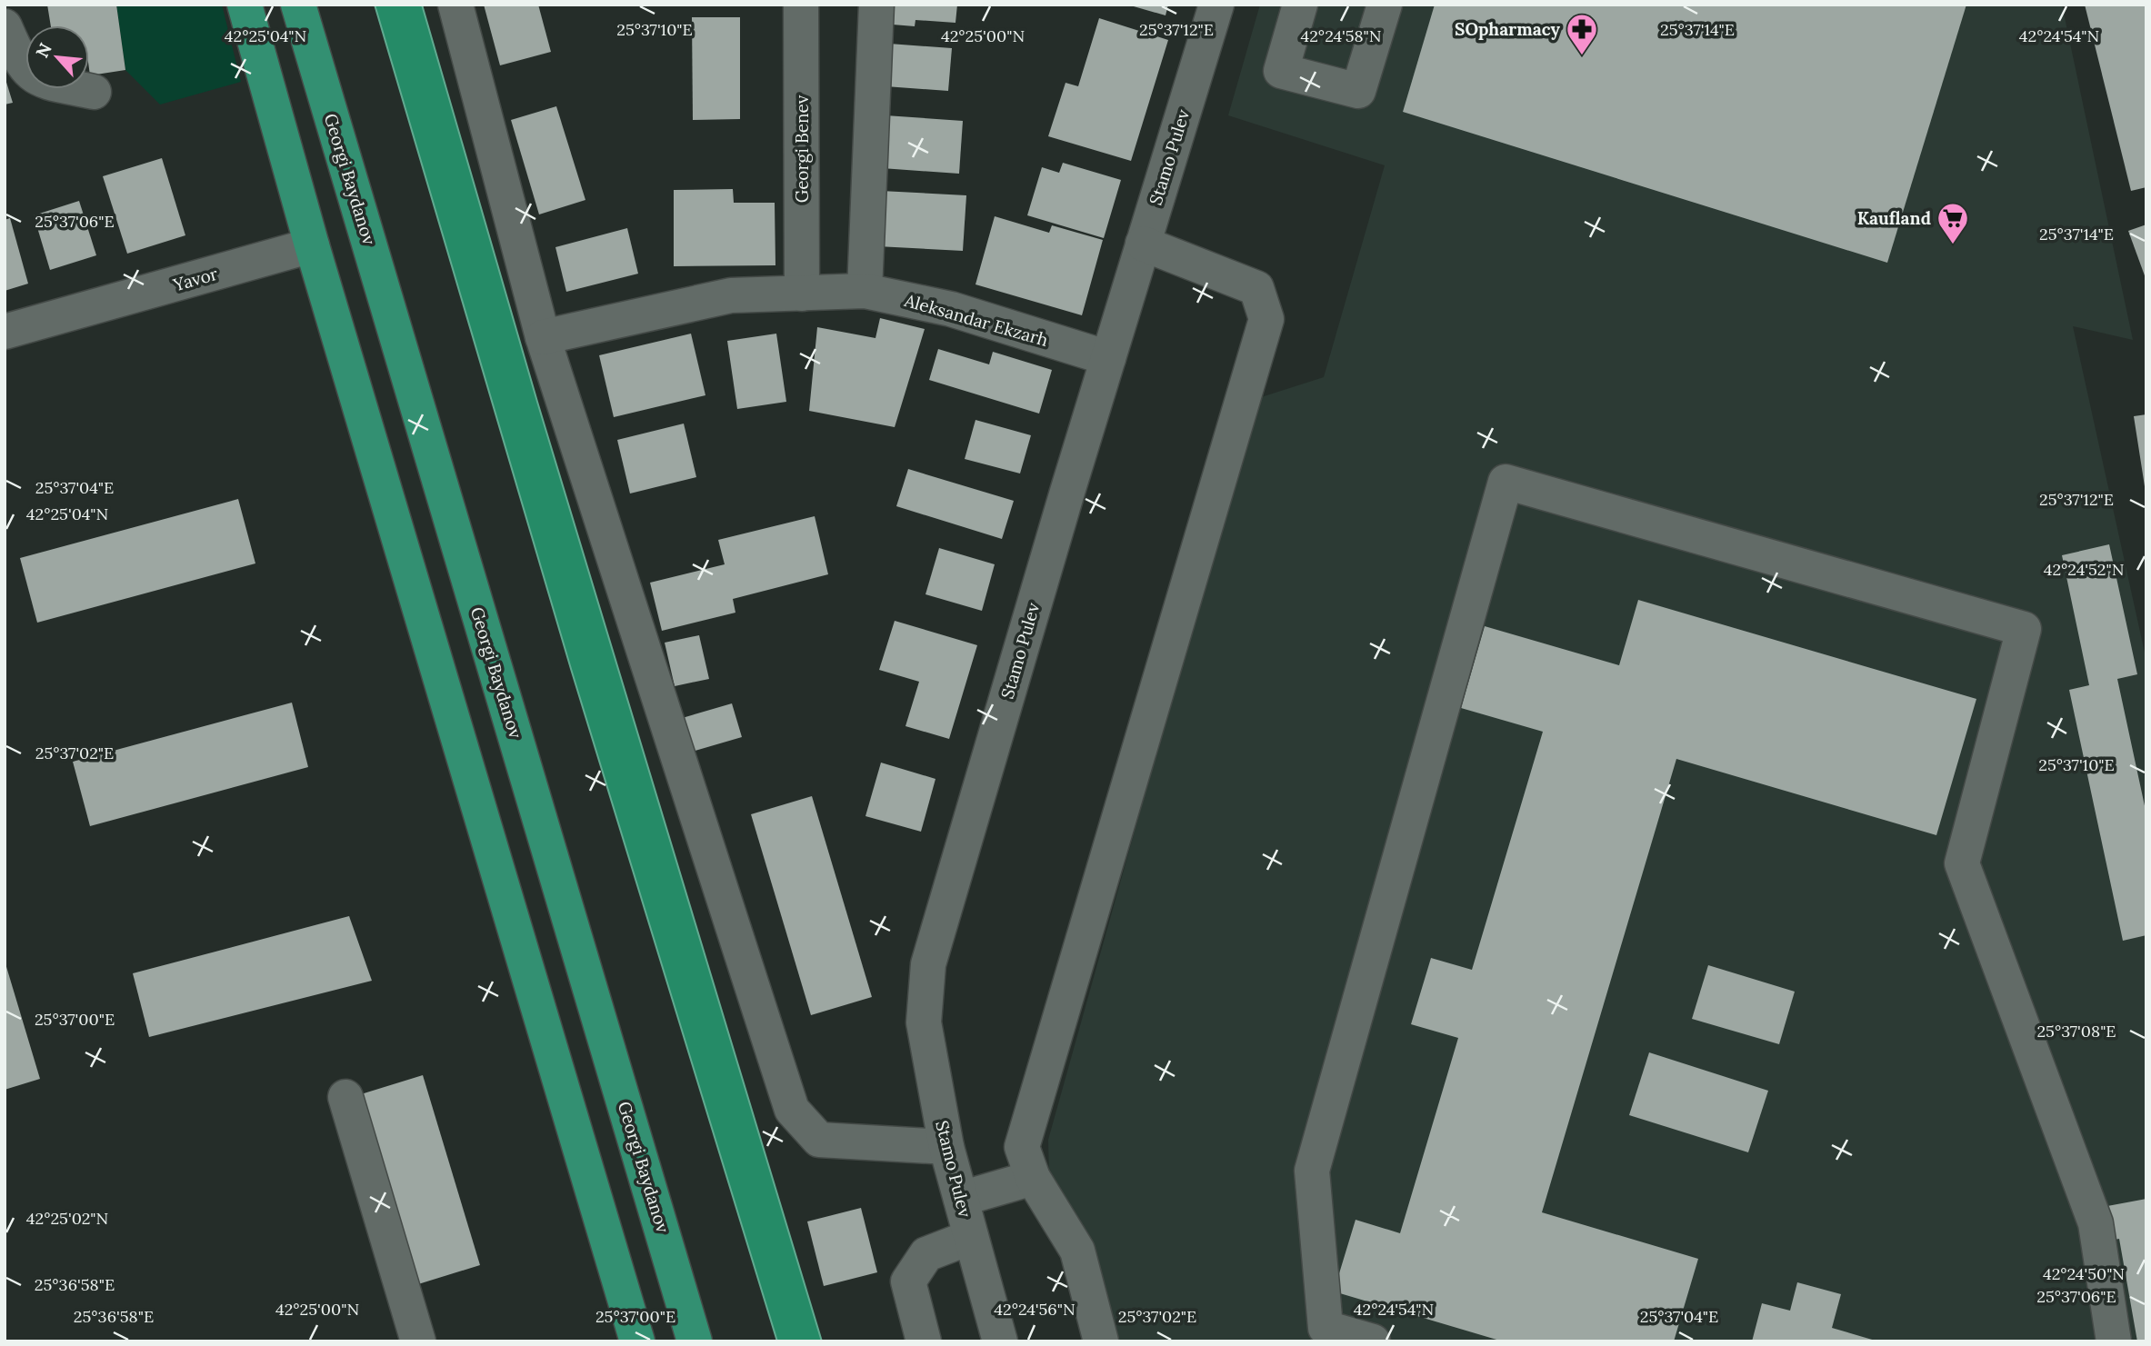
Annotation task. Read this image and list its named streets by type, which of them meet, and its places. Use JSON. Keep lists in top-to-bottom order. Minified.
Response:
{"streets":{"main road":["Georgi Baydanov"],"street":["Georgi Benev","Stamo Pulev","Yavor","Aleksandar Ekzarh"]},"crossings":[["Georgi Benev","Aleksandar Ekzarh"],["Stamo Pulev","Aleksandar Ekzarh"]],"places":{"pharmacy":["SOpharmacy"],"supermarket":["Kaufland"]},"north":"top left","coordinates":["25°37'10\"E","25°37'12\"E","25°37'14\"E","42°25'04\"N","42°25'00\"N","42°24'58\"N","42°24'54\"N","25°37'06\"E","25°37'04\"E","42°24'52\"N","25°37'02\"E","25°37'00\"E","25°37'08\"E","42°25'02\"N","42°24'50\"N","25°36'58\"E","42°24'56\"N"]}
